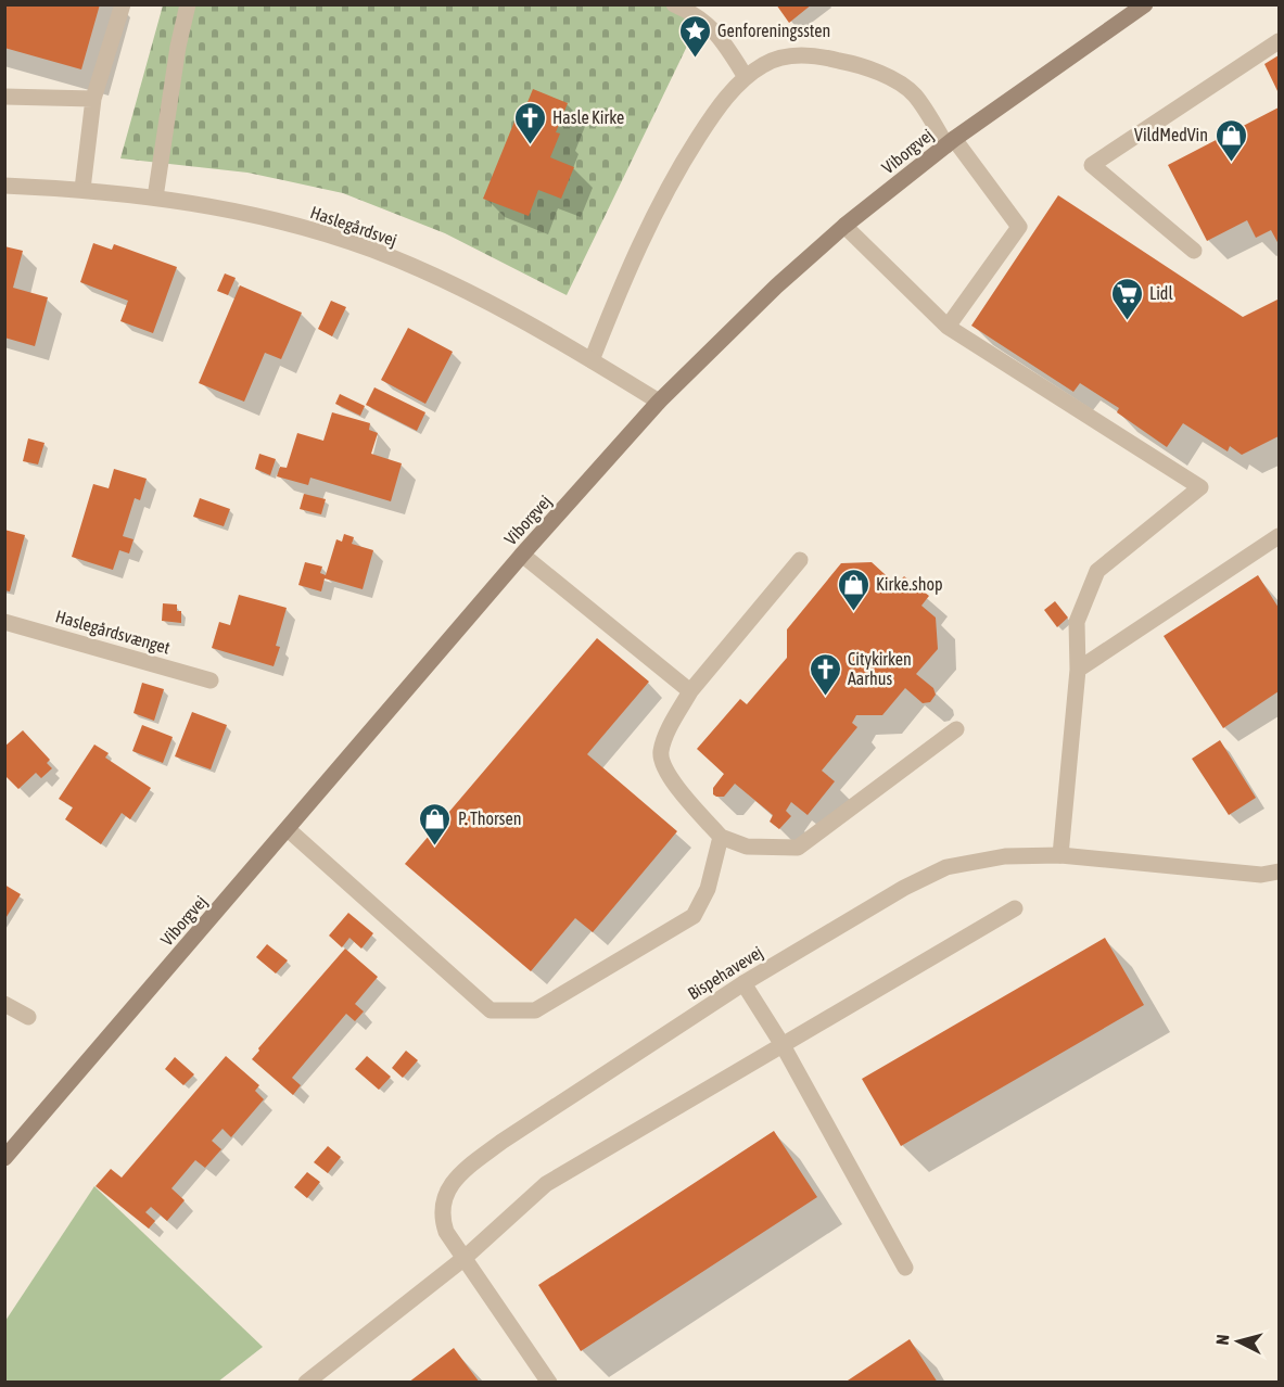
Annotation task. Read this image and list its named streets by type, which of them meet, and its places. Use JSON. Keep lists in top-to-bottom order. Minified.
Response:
{"streets":{"street":["Viborgvej","Haslegårdsvej","Haslegårdsvænget","Bispehavevej"]},"crossings":[["Viborgvej","Haslegårdsvej"]],"places":{"place":["Genforeningssten"],"church":["Hasle Kirke","Citykirken Aarhus"],"shop":["VildMedVin","Kirke.shop","P. Thorsen"],"supermarket":["Lidl"]},"north":"left"}
